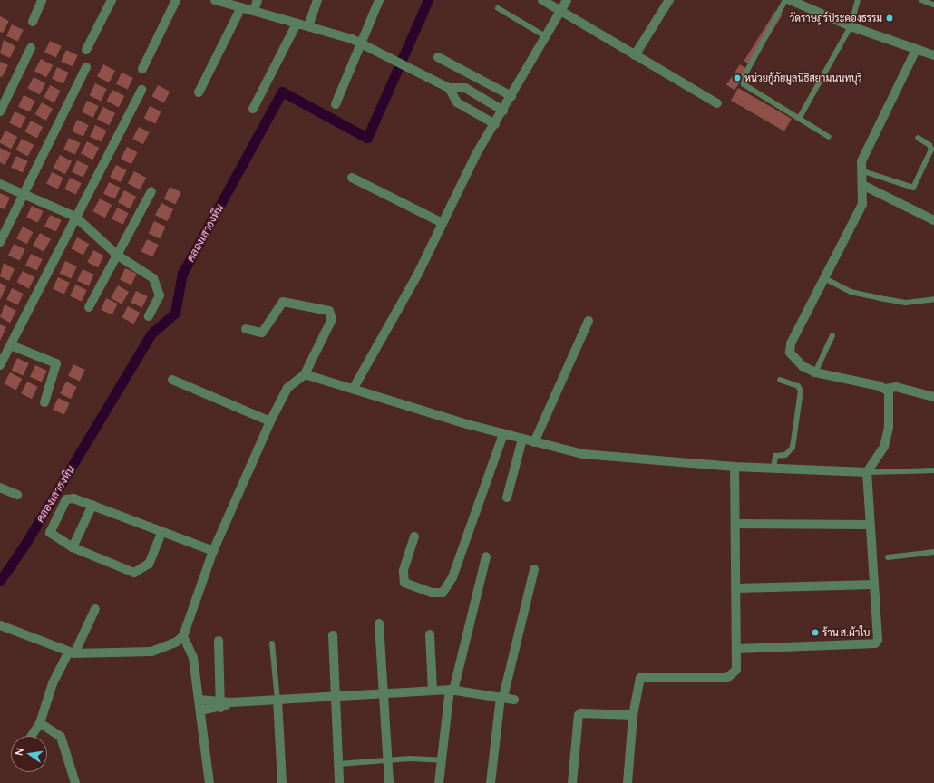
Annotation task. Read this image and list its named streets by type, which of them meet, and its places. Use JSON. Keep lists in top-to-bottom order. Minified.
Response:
{"water":["คลองเสาธงหิน"],"places":["วัดราษฎร์ประคองธรรม","หน่วยกู้ภัยมูลนิธิสยามนนทบุรี","ร้าน ส.ผ้าใบ"],"north":"left"}
